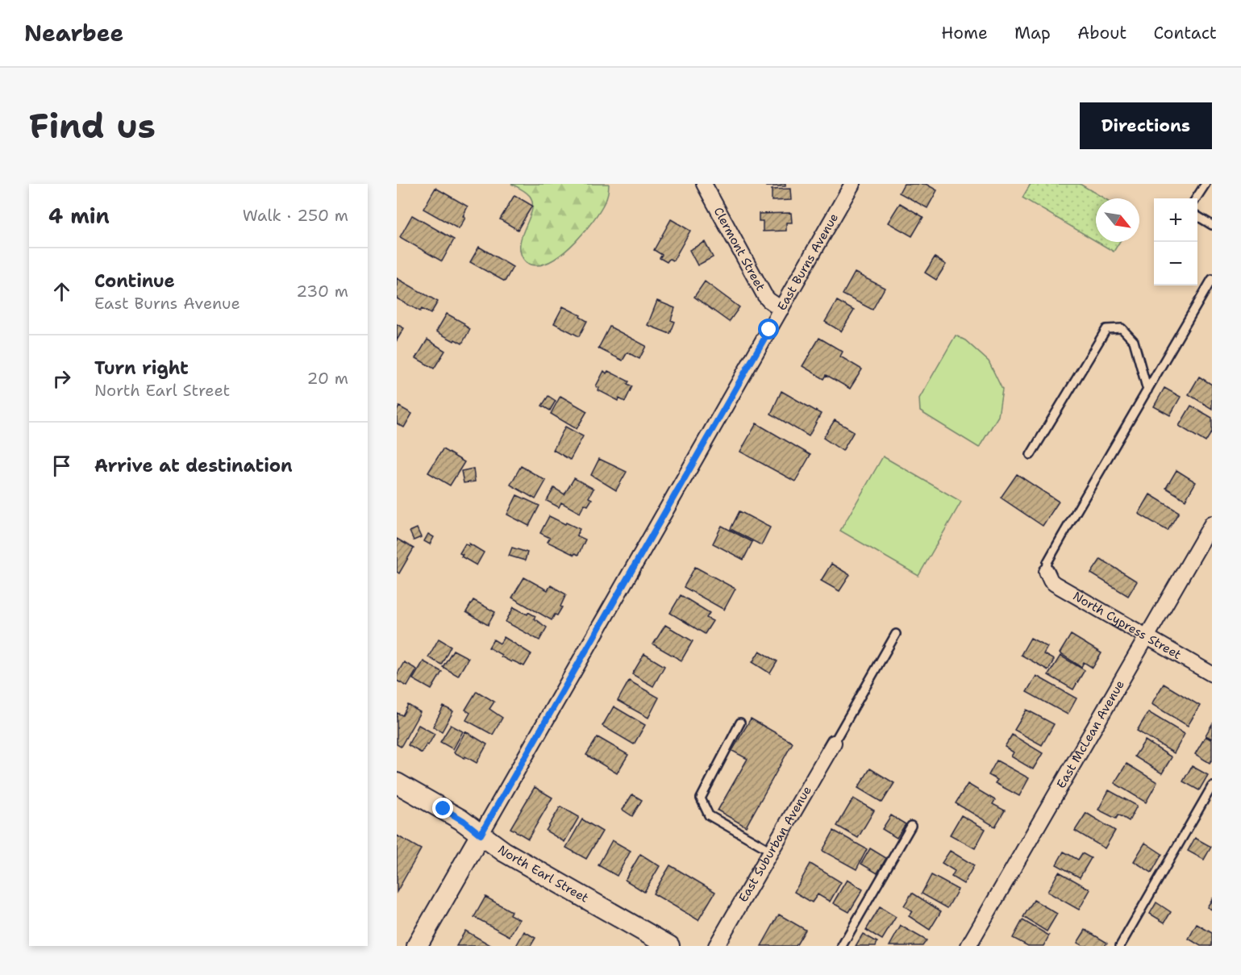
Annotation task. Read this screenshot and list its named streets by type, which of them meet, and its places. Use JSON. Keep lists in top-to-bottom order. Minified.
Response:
{"streets":{"street":["Clermont Street","East Burns Avenue","North Cypress Street","East McLean Avenue","East Suburban Avenue","North Earl Street"]},"crossings":[["Clermont Street","East Burns Avenue"],["East Burns Avenue","North Earl Street"],["North Cypress Street","East McLean Avenue"]],"north":"bottom right","page":{"header":"Nearbee","nav":["Home","Map","About","Contact"],"buttons":"Directions","title":"Find us","heading":["4 min","Walk · 250 m"],"map_buttons":["+","−"],"list":[["Continue","East Burns Avenue","230 m"],["Turn right","North Earl Street","20 m"],"Arrive at destination"]}}
